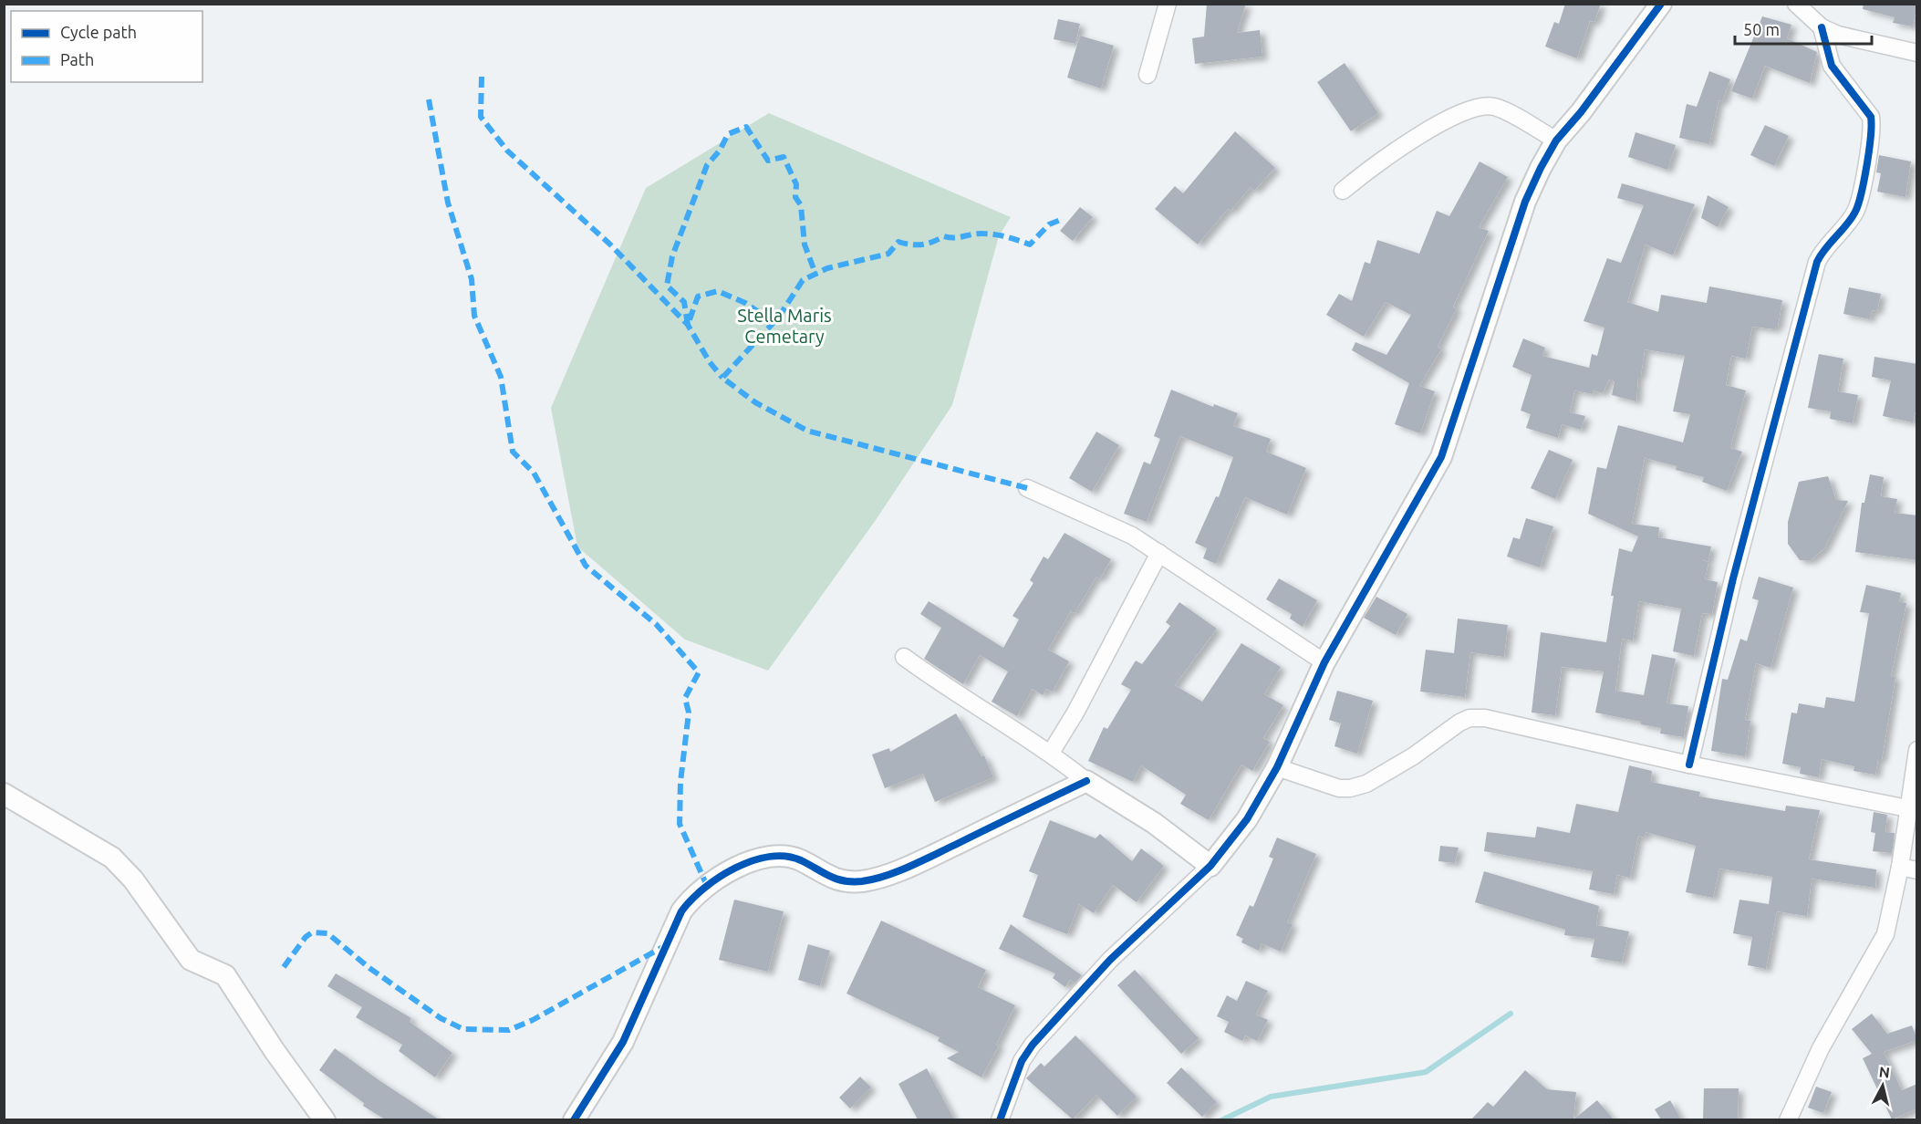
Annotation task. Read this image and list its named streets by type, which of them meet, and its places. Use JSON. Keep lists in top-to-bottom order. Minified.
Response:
{"parks":["Stella Maris Cemetary"],"legend":["Cycle path","Path"],"scale_bar":"50 m","north":"top"}
